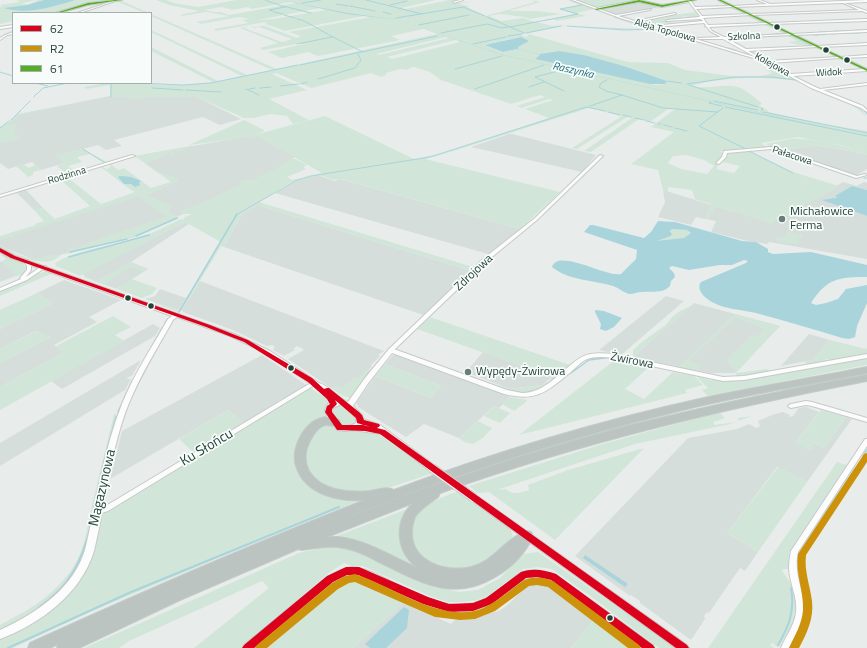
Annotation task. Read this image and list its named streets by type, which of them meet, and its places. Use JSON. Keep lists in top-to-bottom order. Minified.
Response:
{"streets":{"street":["Aleja Topolowa","Szkolna","Kolejowa","Widok","Pałacowa","Rodzinna","Zdrojowa","Żwirowa","Ku Słońcu","Magazynowa"]},"crossings":[["Aleja Topolowa","Szkolna"],["Aleja Topolowa","Kolejowa"],["Szkolna","Kolejowa"],["Kolejowa","Widok"],["Zdrojowa","Żwirowa"],["Ku Słońcu","Magazynowa"]],"water":["Raszynka"],"places":["Michałowice Ferma","Wypędy-Żwirowa"],"lines":["transit line 61","transit line 62","transit line R2"],"legend":["62","R2","61"]}
